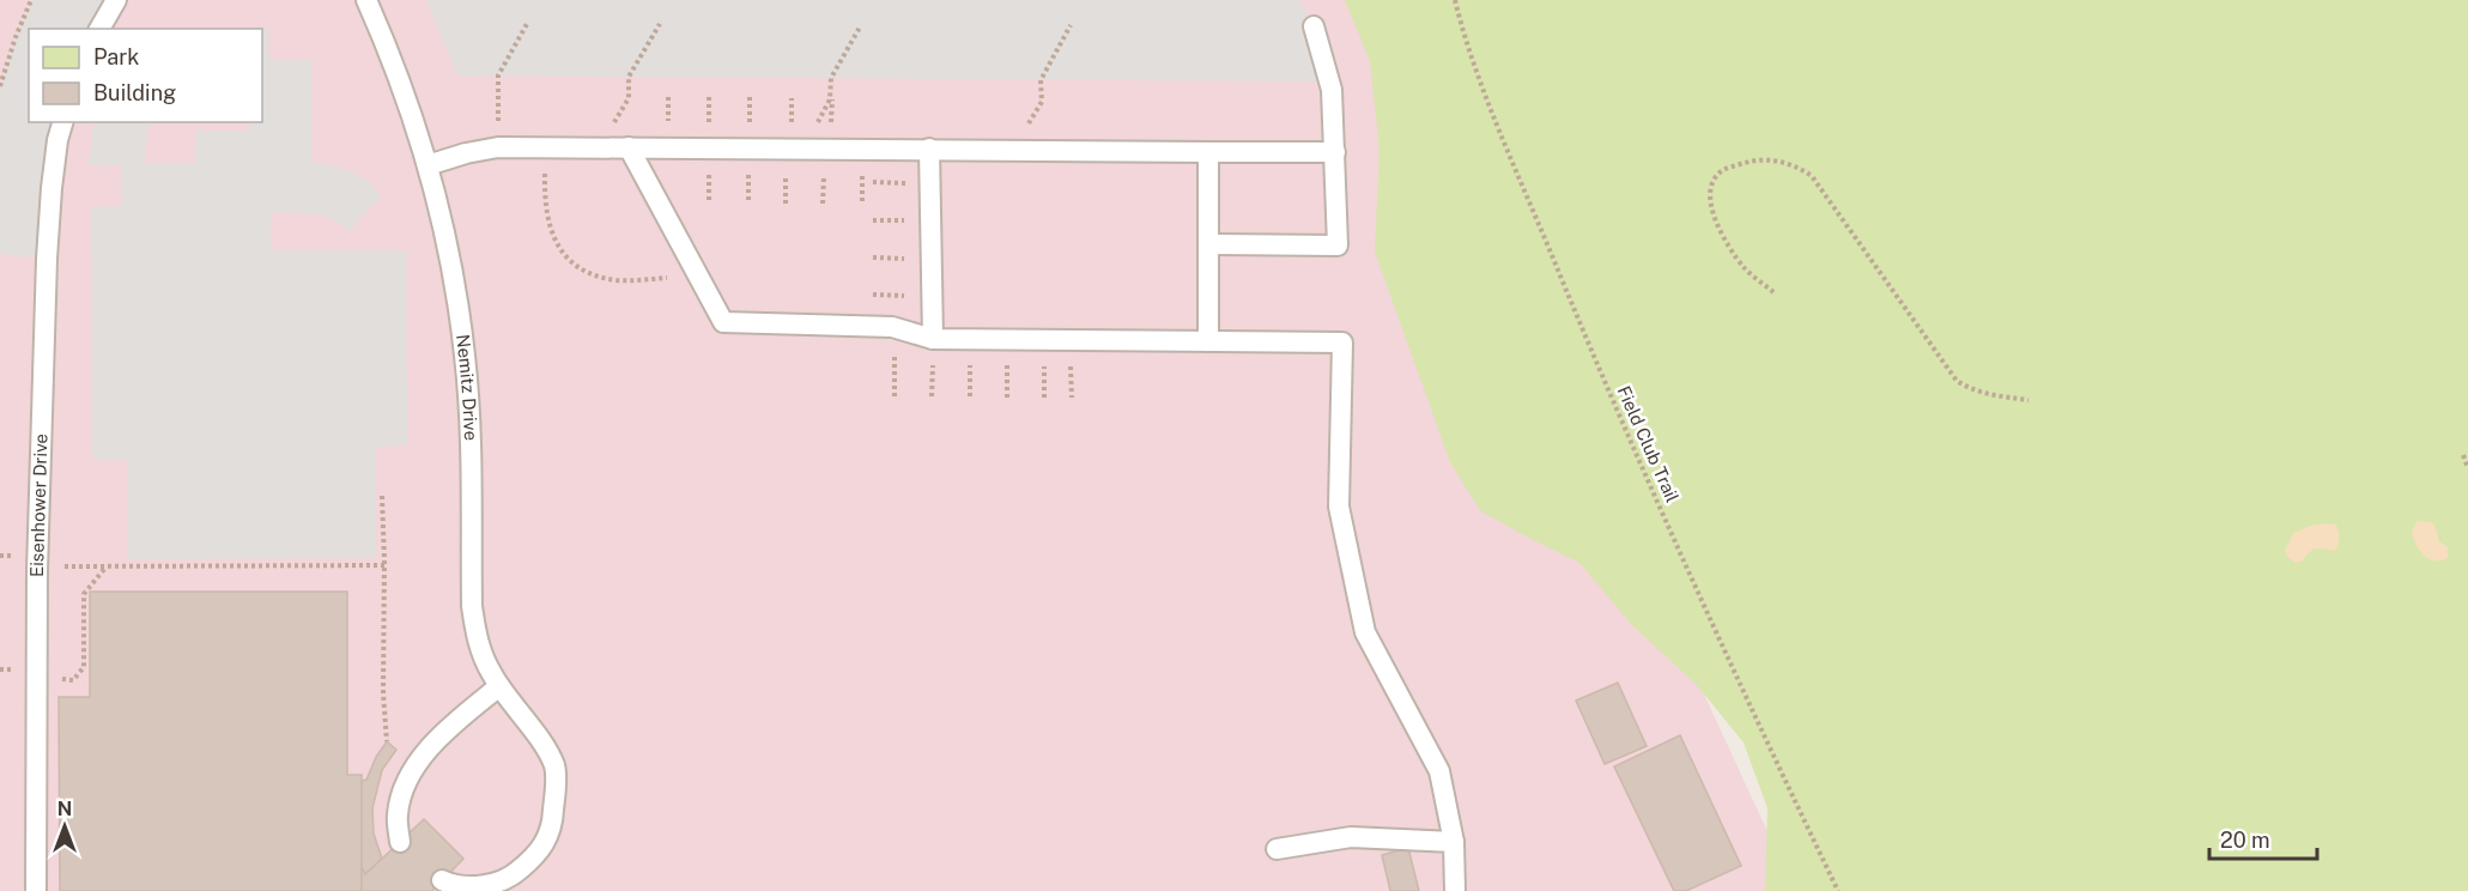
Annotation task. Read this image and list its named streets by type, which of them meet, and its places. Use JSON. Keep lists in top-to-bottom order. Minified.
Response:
{"streets":{"lane":["Nemitz Drive","Eisenhower Drive"],"path":["Field Club Trail"]},"legend":["Park","Building"],"scale_bar":"20 m","north":"top"}
